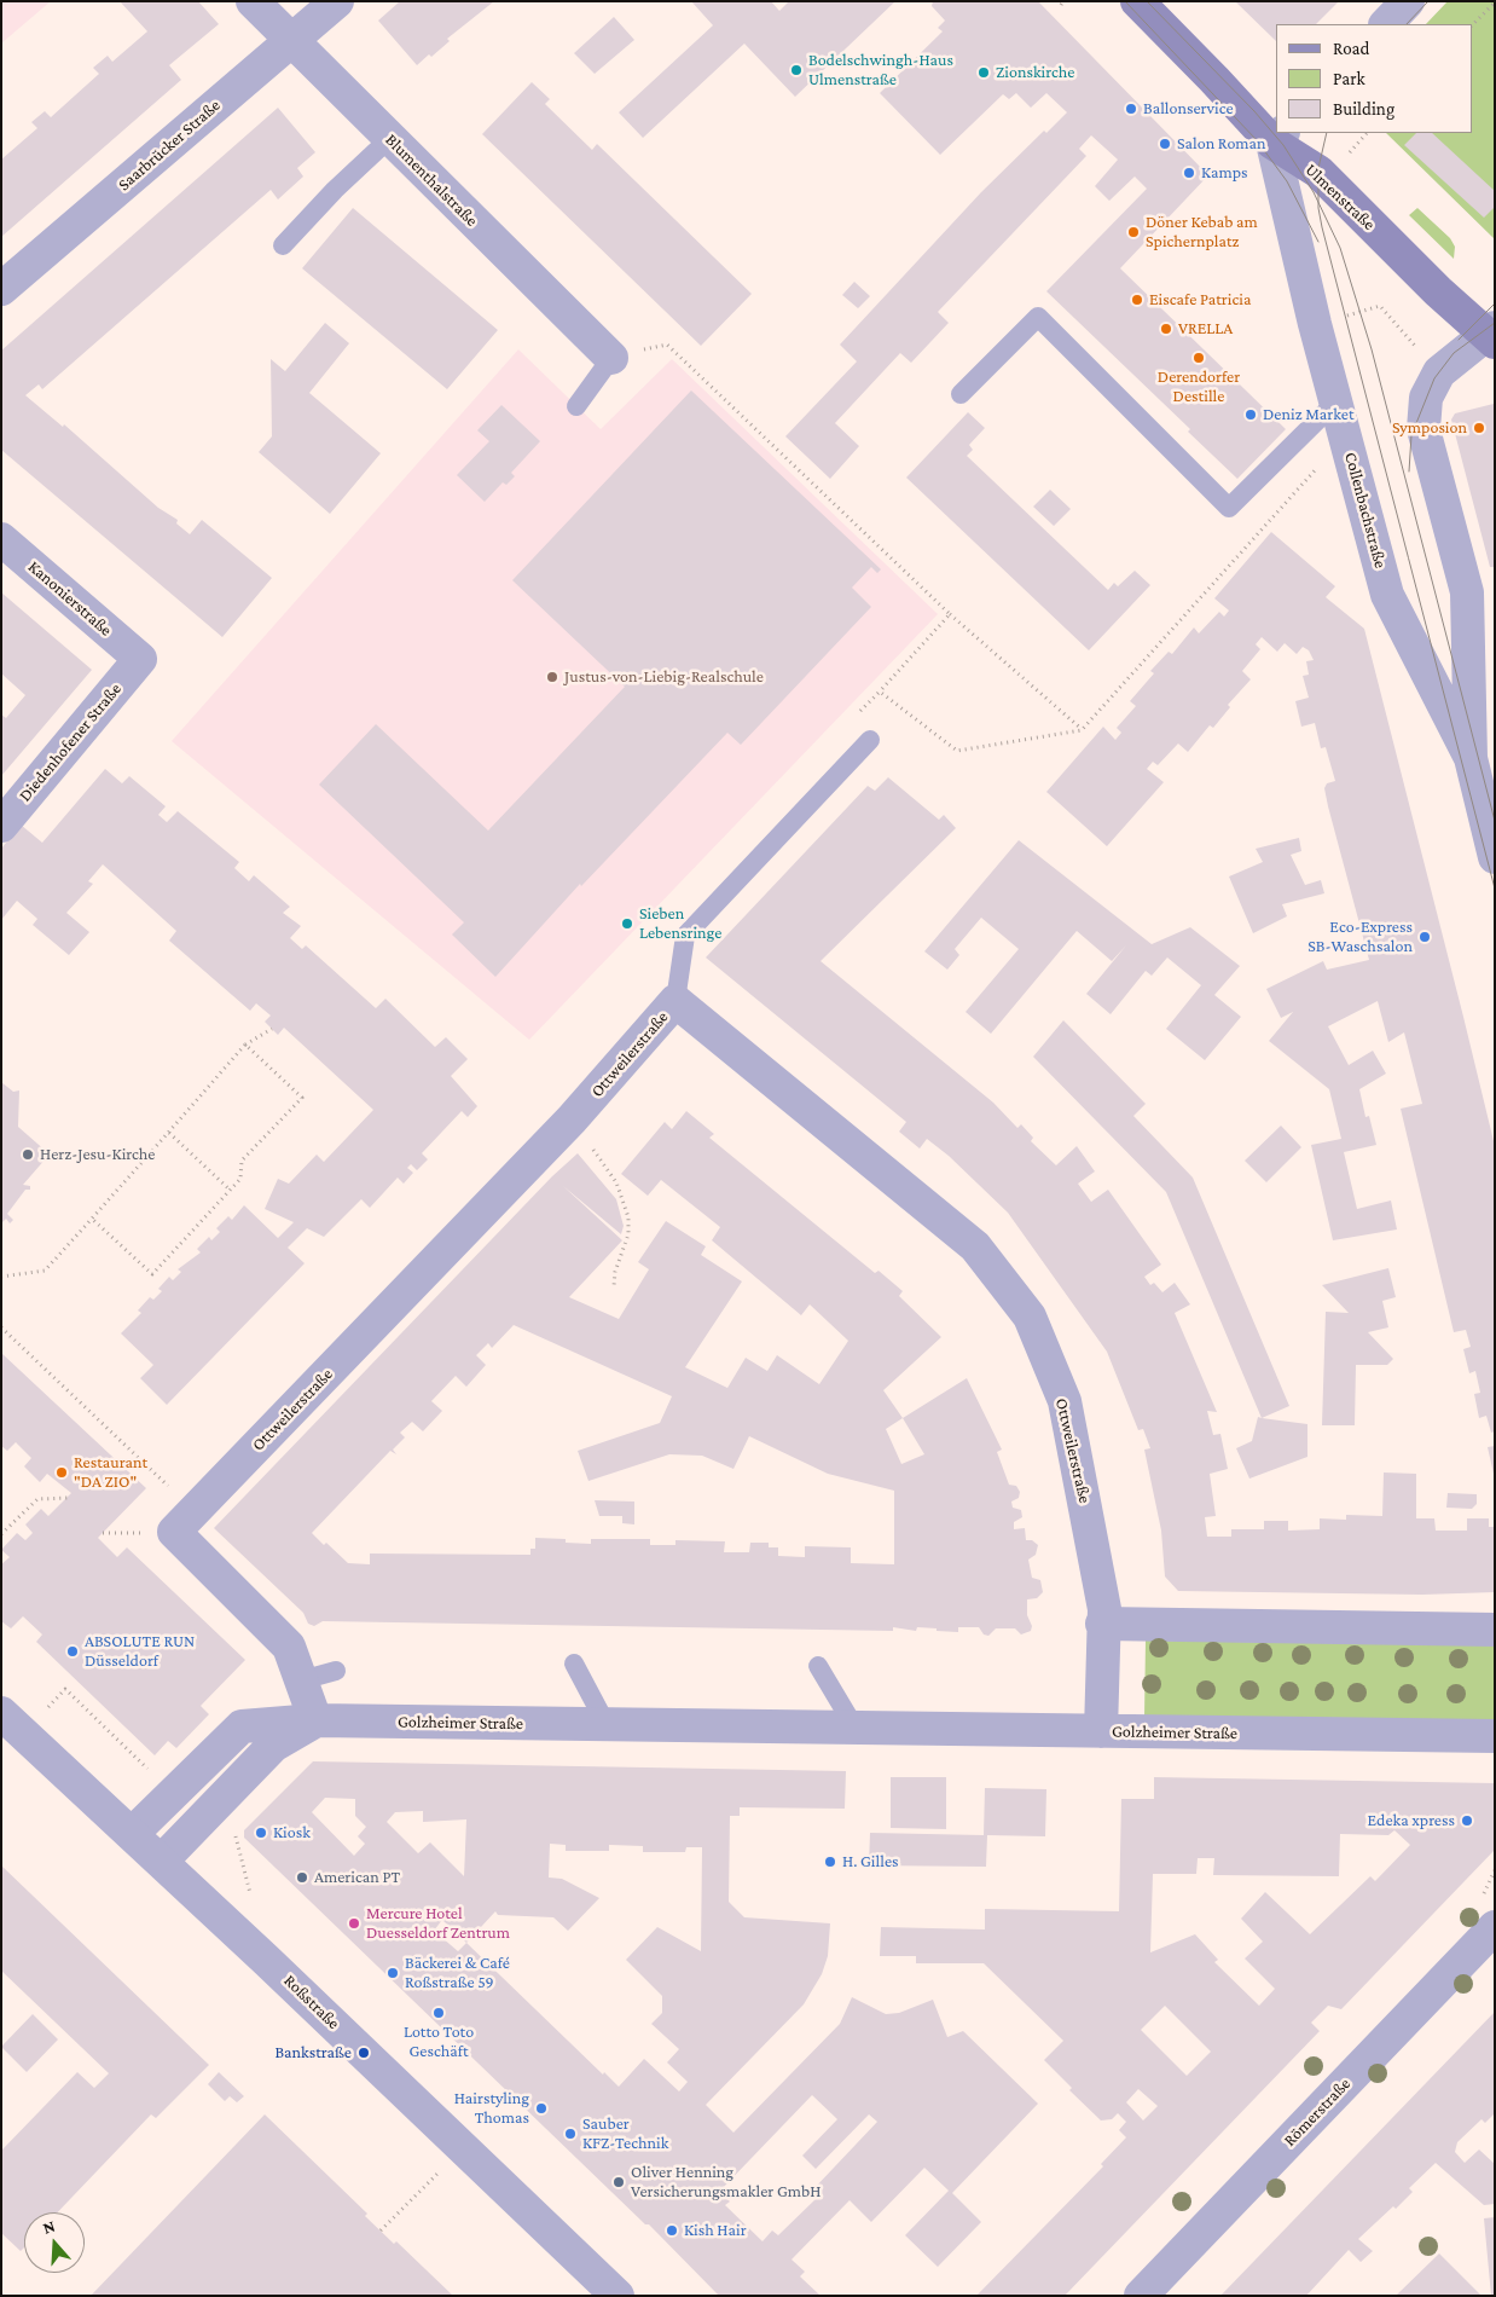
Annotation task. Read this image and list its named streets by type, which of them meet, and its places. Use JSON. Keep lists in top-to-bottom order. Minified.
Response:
{"streets":{"main road":["Ulmenstraße"],"street":["Saarbrücker Straße","Blumenthalstraße","Collenbachstraße","Kanonierstraße","Diedenhofener Straße","Ottweilerstraße","Golzheimer Straße","Roßstraße","Römerstraße"]},"crossings":[["Saarbrücker Straße","Blumenthalstraße"],["Ulmenstraße","Collenbachstraße"],["Kanonierstraße","Diedenhofener Straße"],["Ottweilerstraße","Golzheimer Straße"],["Golzheimer Straße","Roßstraße"]],"places":["Bodelschwingh-Haus Ulmenstraße","Zionskirche","Ballonservice","Salon Roman","Kamps","Döner Kebab am Spichernplatz","Eiscafe Patricia","VRELLA","Derendorfer Destille","Deniz Market","Symposion","Justus-von-Liebig-Realschule","Sieben Lebensringe","Eco-Express SB-Waschsalon","Herz-Jesu-Kirche","Restaurant \"DA ZIO\"","ABSOLUTE RUN Düsseldorf","Edeka xpress","Kiosk","H. Gilles","American PT","Mercure Hotel Duesseldorf Zentrum","Bäckerei & Café Roßstraße 59","Lotto Toto Geschäft","Bankstraße","Hairstyling Thomas","Sauber KFZ-Technik","Oliver Henning Versicherungsmakler GmbH","Kish Hair"],"legend":["Road","Park","Building"],"north":"top"}
